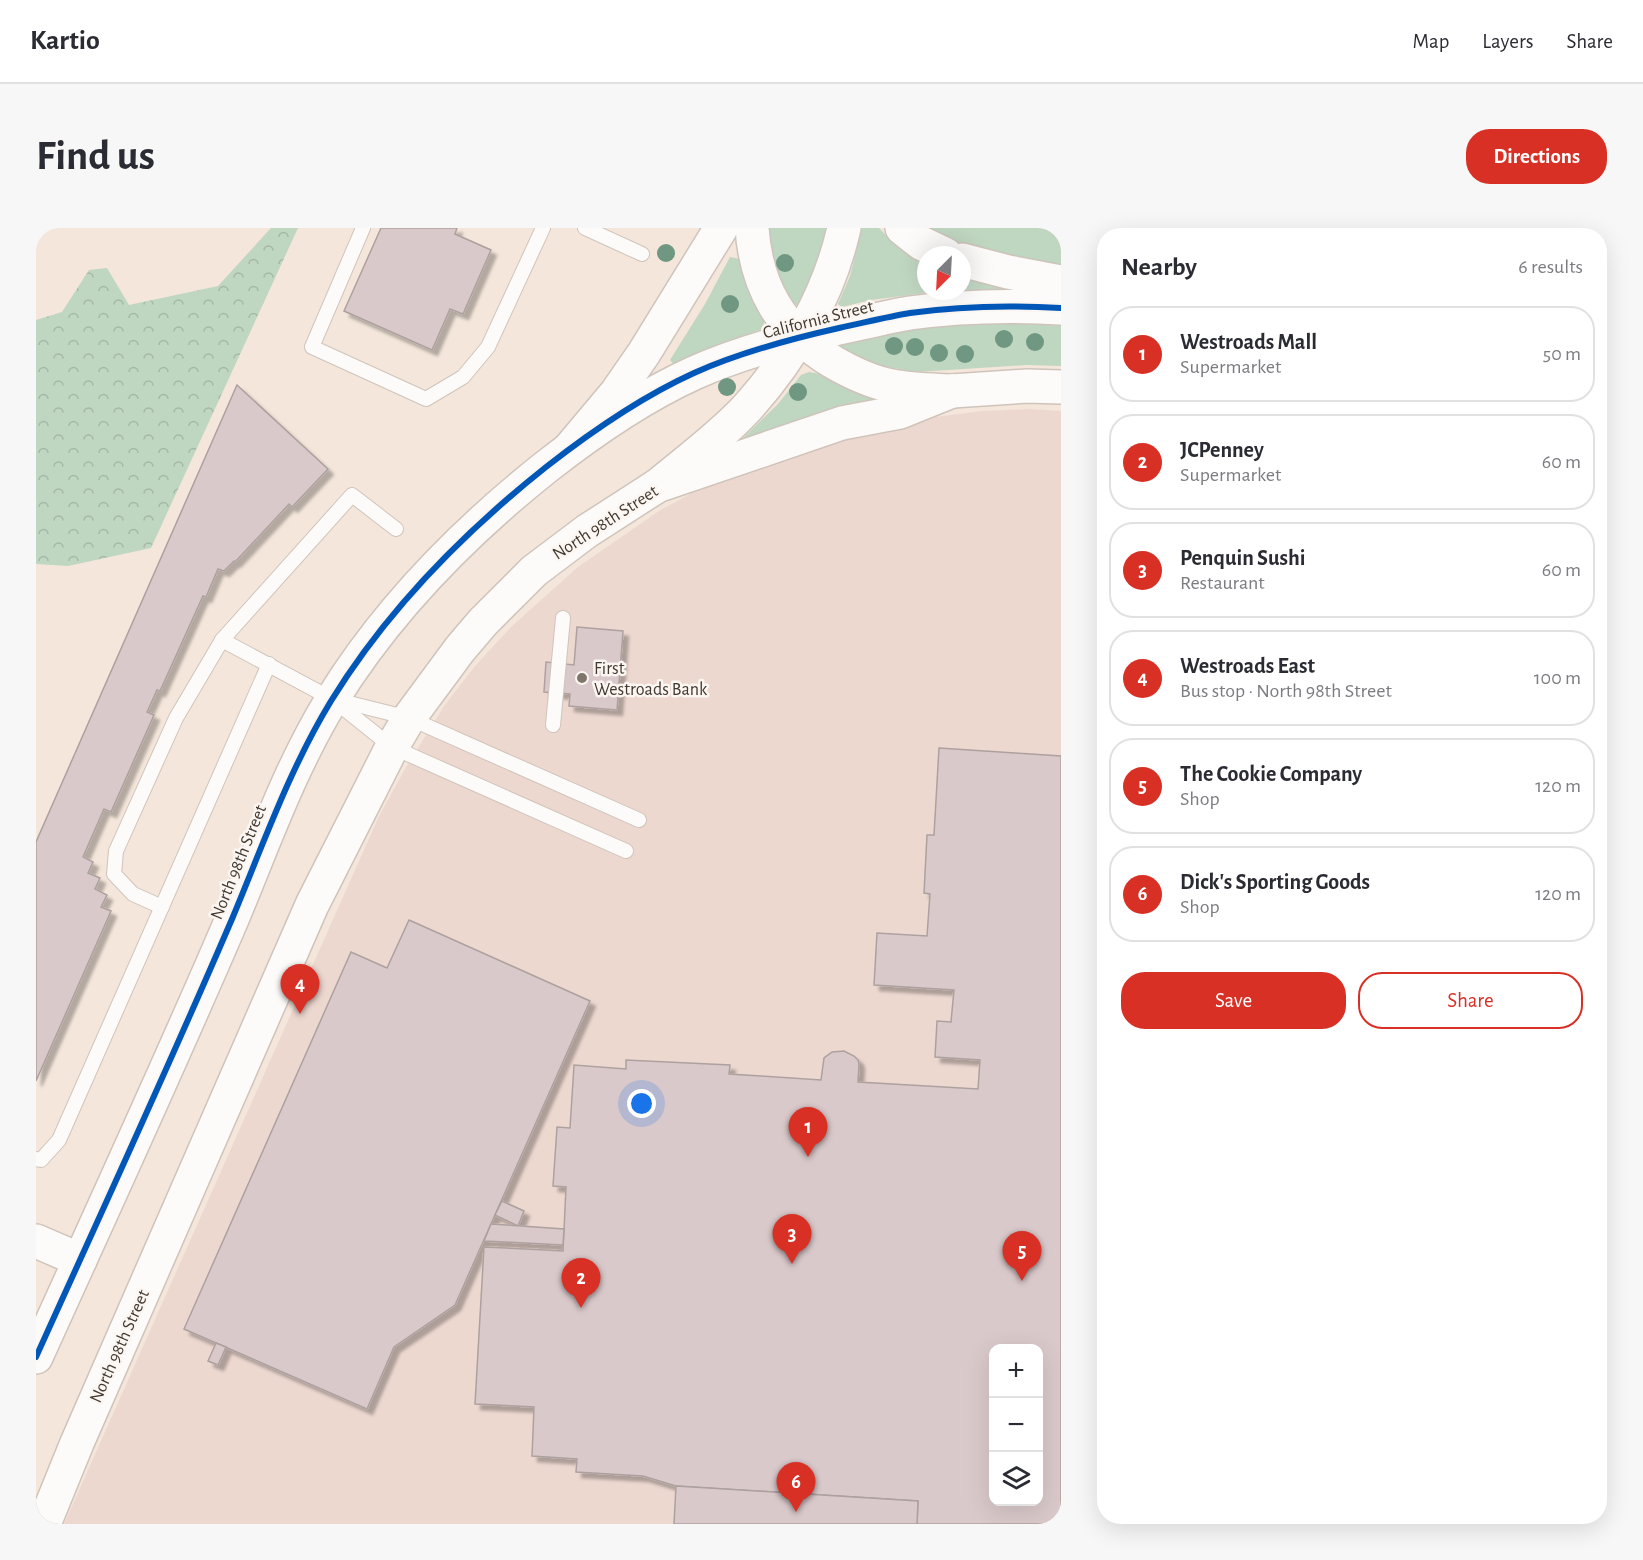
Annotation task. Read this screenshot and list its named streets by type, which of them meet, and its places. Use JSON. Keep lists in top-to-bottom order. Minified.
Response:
{"streets":{"main road":["California Street","North 98th Street"]},"crossings":[["California Street","North 98th Street"]],"places":["First Westroads Bank"],"north":"bottom left","page":{"header":"Kartio","nav":["Map","Layers","Share"],"buttons":["Directions",["Save","Share"]],"title":"Find us","heading":["Nearby","6 results"],"list":[{"mark":"1","name":"Westroads Mall","note":"Supermarket","value":"50 m"},{"mark":"2","name":"JCPenney","note":"Supermarket","value":"60 m"},{"mark":"3","name":"Penquin Sushi","note":"Restaurant","value":"60 m"},{"mark":"4","name":"Westroads East","note":"Bus stop · North 98th Street","value":"100 m"},{"mark":"5","name":"The Cookie Company","note":"Shop","value":"120 m"},{"mark":"6","name":"Dick's Sporting Goods","note":"Shop","value":"120 m"}],"pins":["4","1","3","5","2","6"],"map_buttons":["+","−"]}}
